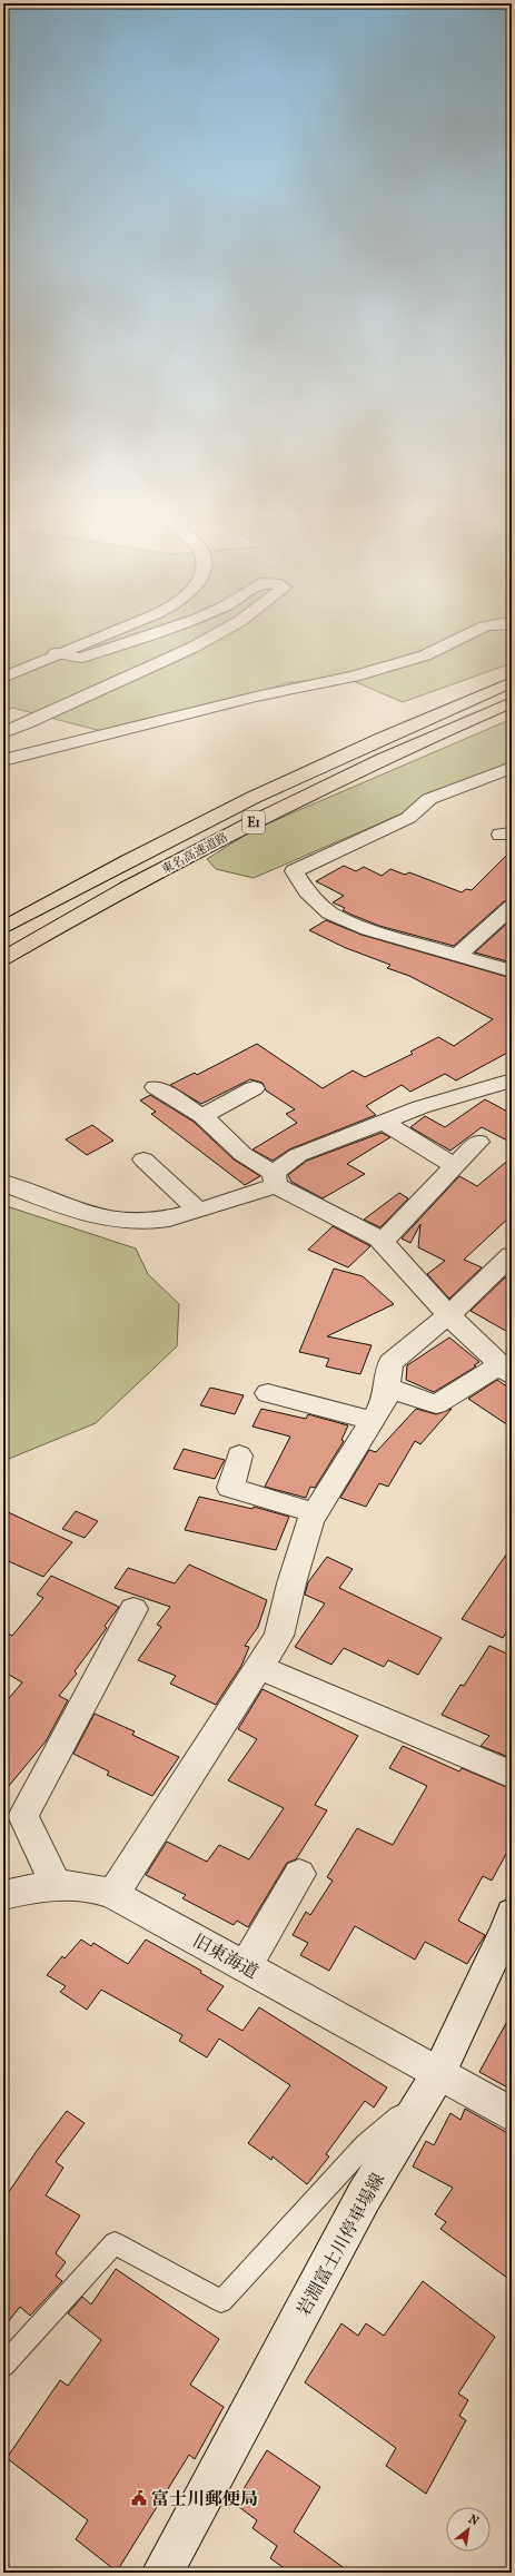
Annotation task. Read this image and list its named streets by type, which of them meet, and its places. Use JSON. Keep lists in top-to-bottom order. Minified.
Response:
{"streets":{"highway":["E1","東名高速道路"],"street":["旧東海道","岩淵富士川停車場線"]},"crossings":[["旧東海道","岩淵富士川停車場線"]],"places":{"public building":["富士川郵便局"]},"north":"top right"}
